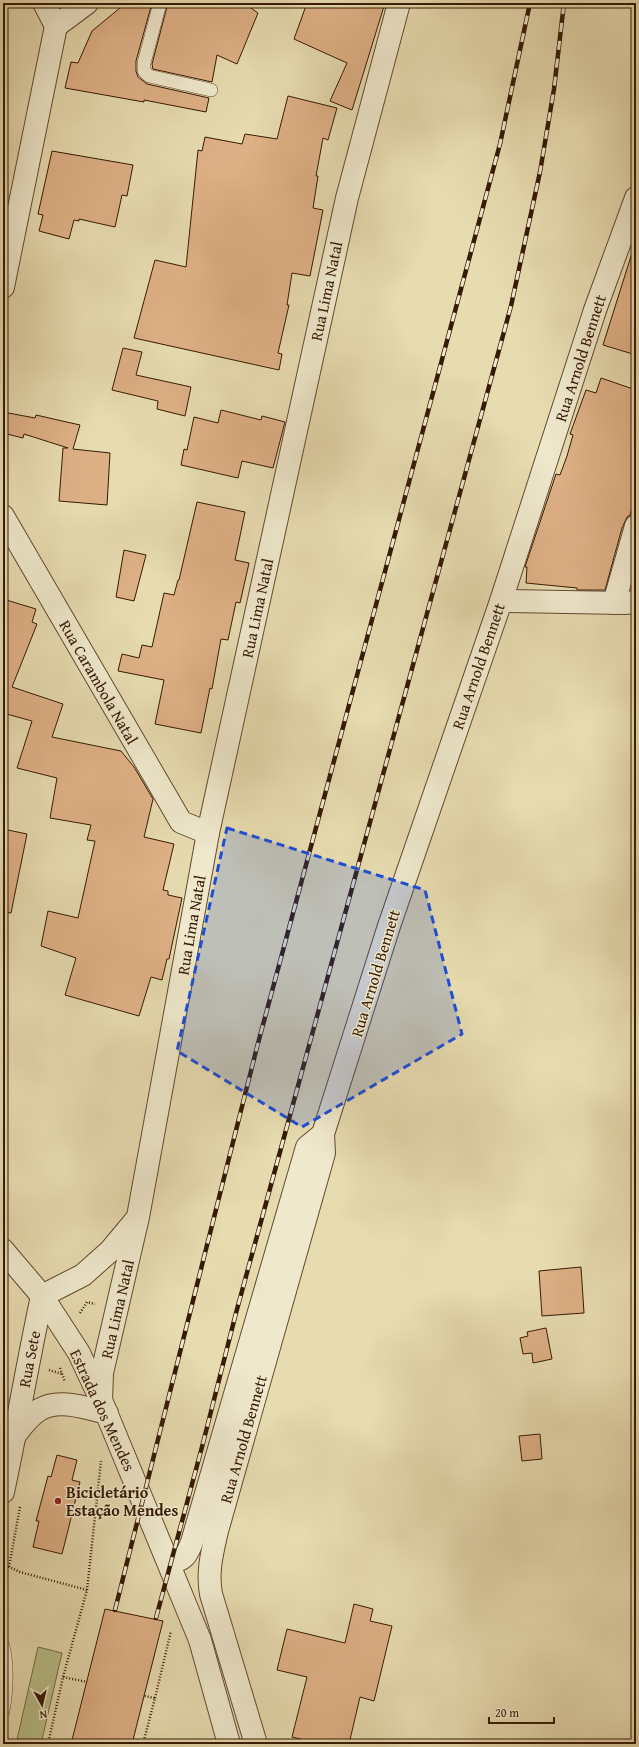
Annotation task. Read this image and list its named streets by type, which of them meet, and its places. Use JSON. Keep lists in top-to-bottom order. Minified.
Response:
{"streets":{"street":["Rua Lima Natal","Rua Arnold Bennett","Rua Carambola Natal","Rua Sete","Estrada dos Mendes"]},"crossings":[["Rua Lima Natal","Rua Carambola Natal"],["Rua Lima Natal","Rua Sete"],["Rua Lima Natal","Estrada dos Mendes"],["Rua Arnold Bennett","Estrada dos Mendes"],["Rua Sete","Estrada dos Mendes"]],"places":["Bicicletário Estação Mendes"],"scale_bar":"20 m","north":"bottom"}
